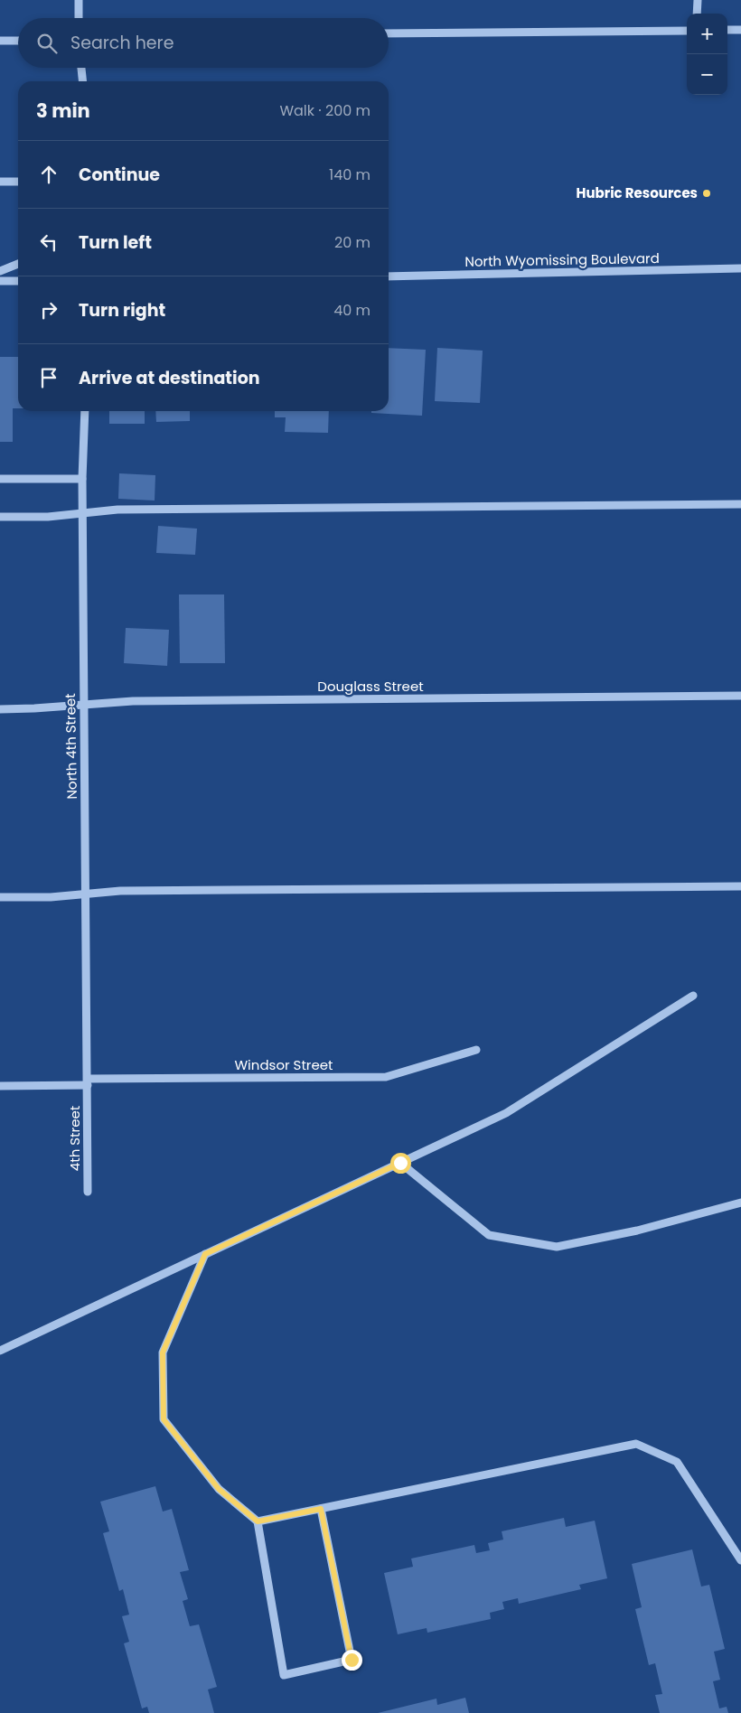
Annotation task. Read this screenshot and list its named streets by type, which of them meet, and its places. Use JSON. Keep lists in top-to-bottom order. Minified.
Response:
{"streets":{"street":["North Wyomissing Boulevard","Douglass Street","North 4th Street","Windsor Street","4th Street"]},"crossings":[["Douglass Street","North 4th Street"],["North 4th Street","Windsor Street"],["North 4th Street","4th Street"],["Windsor Street","4th Street"]],"places":["Hubric Resources"],"page":{"map_buttons":["+","−"],"search":"Search here","heading":["3 min","Walk · 200 m"],"list":[["Continue","140 m"],["Turn left","20 m"],["Turn right","40 m"],"Arrive at destination"]}}
